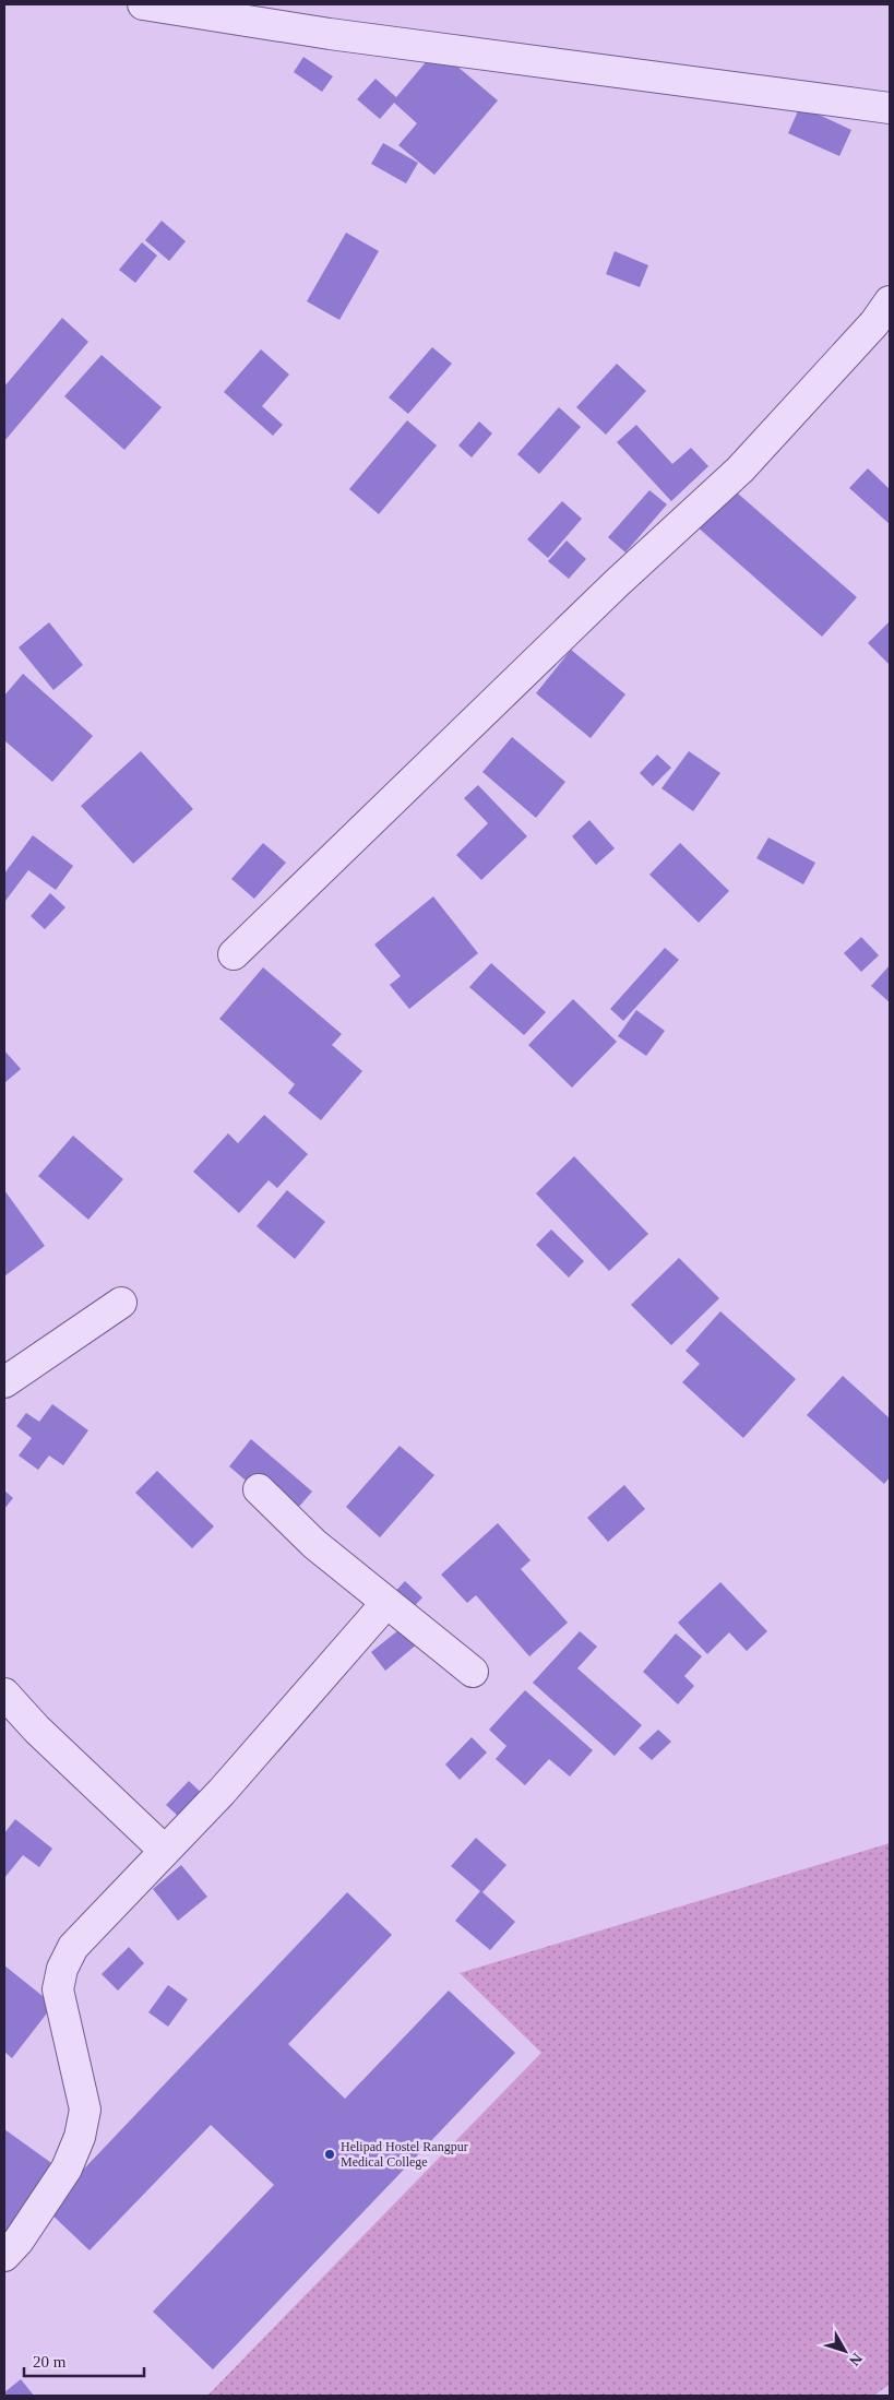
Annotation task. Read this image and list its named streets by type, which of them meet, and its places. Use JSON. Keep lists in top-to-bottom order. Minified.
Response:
{"places":["Helipad Hostel Rangpur Medical College"],"scale_bar":"20 m","north":"bottom right"}
